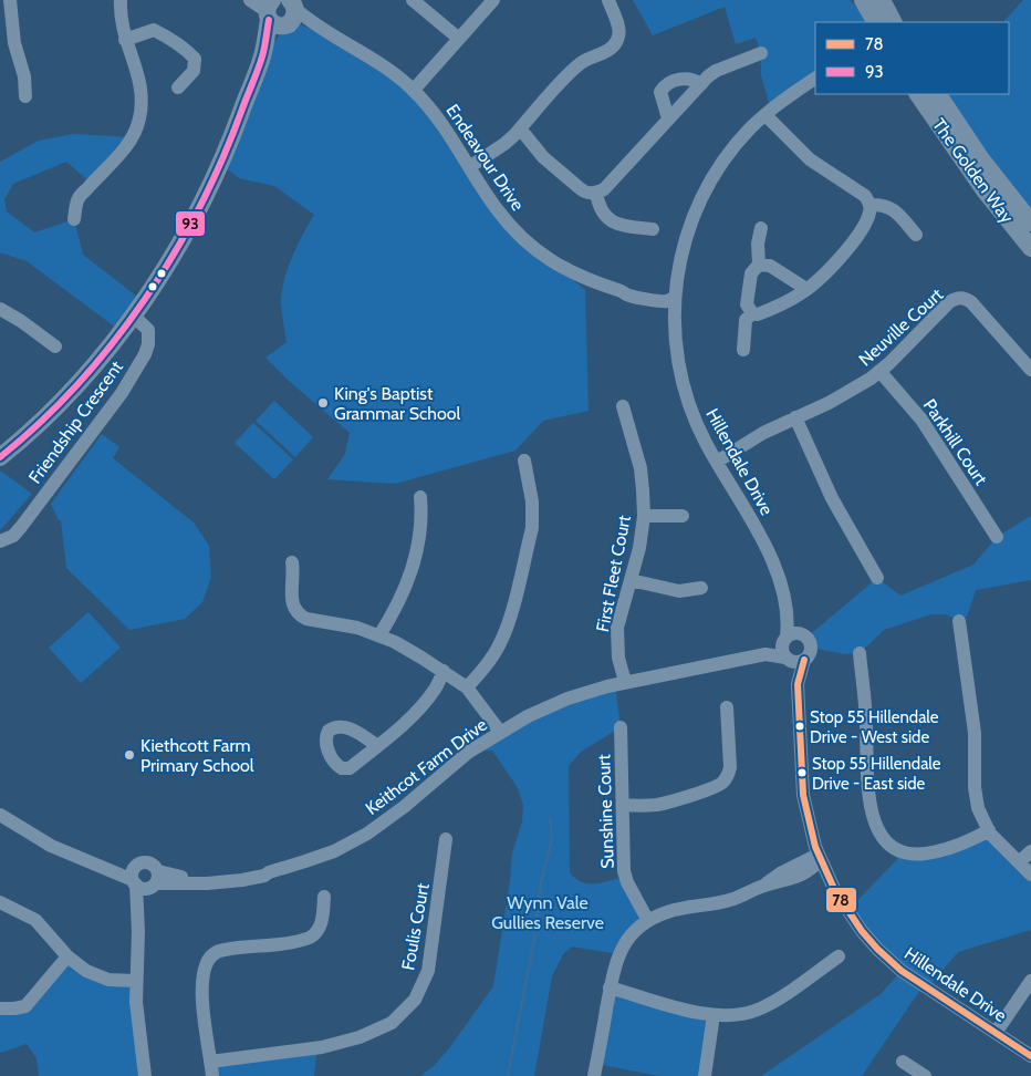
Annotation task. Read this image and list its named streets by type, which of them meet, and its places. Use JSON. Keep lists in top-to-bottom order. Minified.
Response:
{"streets":{"main road":["The Golden Way"],"street":["Endeavour Drive","Neuville Court","Friendship Crescent","Parkhill Court","Hillendale Drive","First Fleet Court","Keithcot Farm Drive","Sunshine Court","Foulis Court"]},"crossings":[["Endeavour Drive","Hillendale Drive"],["Neuville Court","Parkhill Court"],["Neuville Court","Hillendale Drive"],["Hillendale Drive","Keithcot Farm Drive"],["First Fleet Court","Keithcot Farm Drive"]],"parks":["Wynn Vale Gullies Reserve"],"places":["King's Baptist Grammar School","Stop 55 Hillendale Drive - West side","Kiethcott Farm Primary School","Stop 55 Hillendale Drive - East side"],"lines":["transit line 93","transit line 78"],"legend":["78","93"]}
